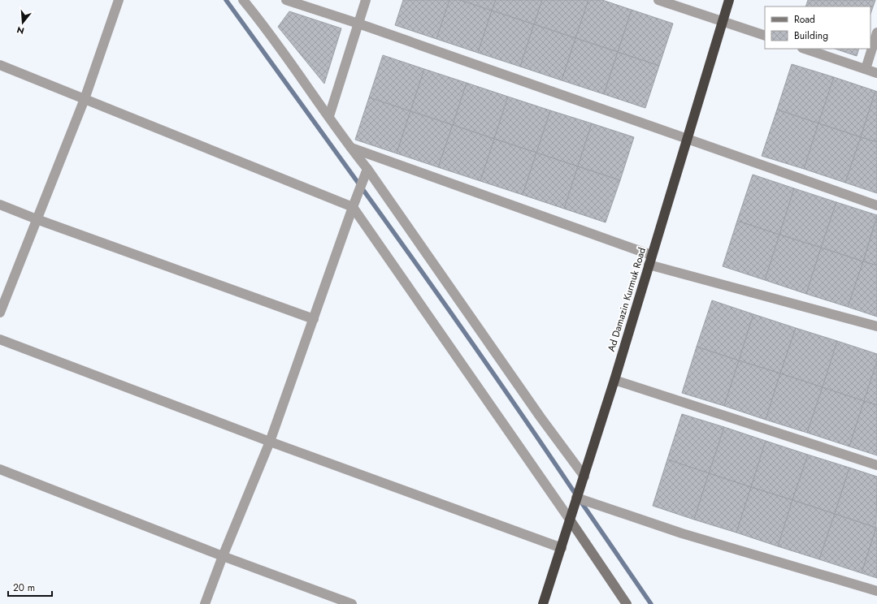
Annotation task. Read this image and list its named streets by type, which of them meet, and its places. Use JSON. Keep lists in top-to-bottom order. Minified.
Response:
{"streets":{"highway":["Ad Damazin Kurmuk Road"]},"legend":["Road","Building"],"scale_bar":"20 m","north":"bottom"}
